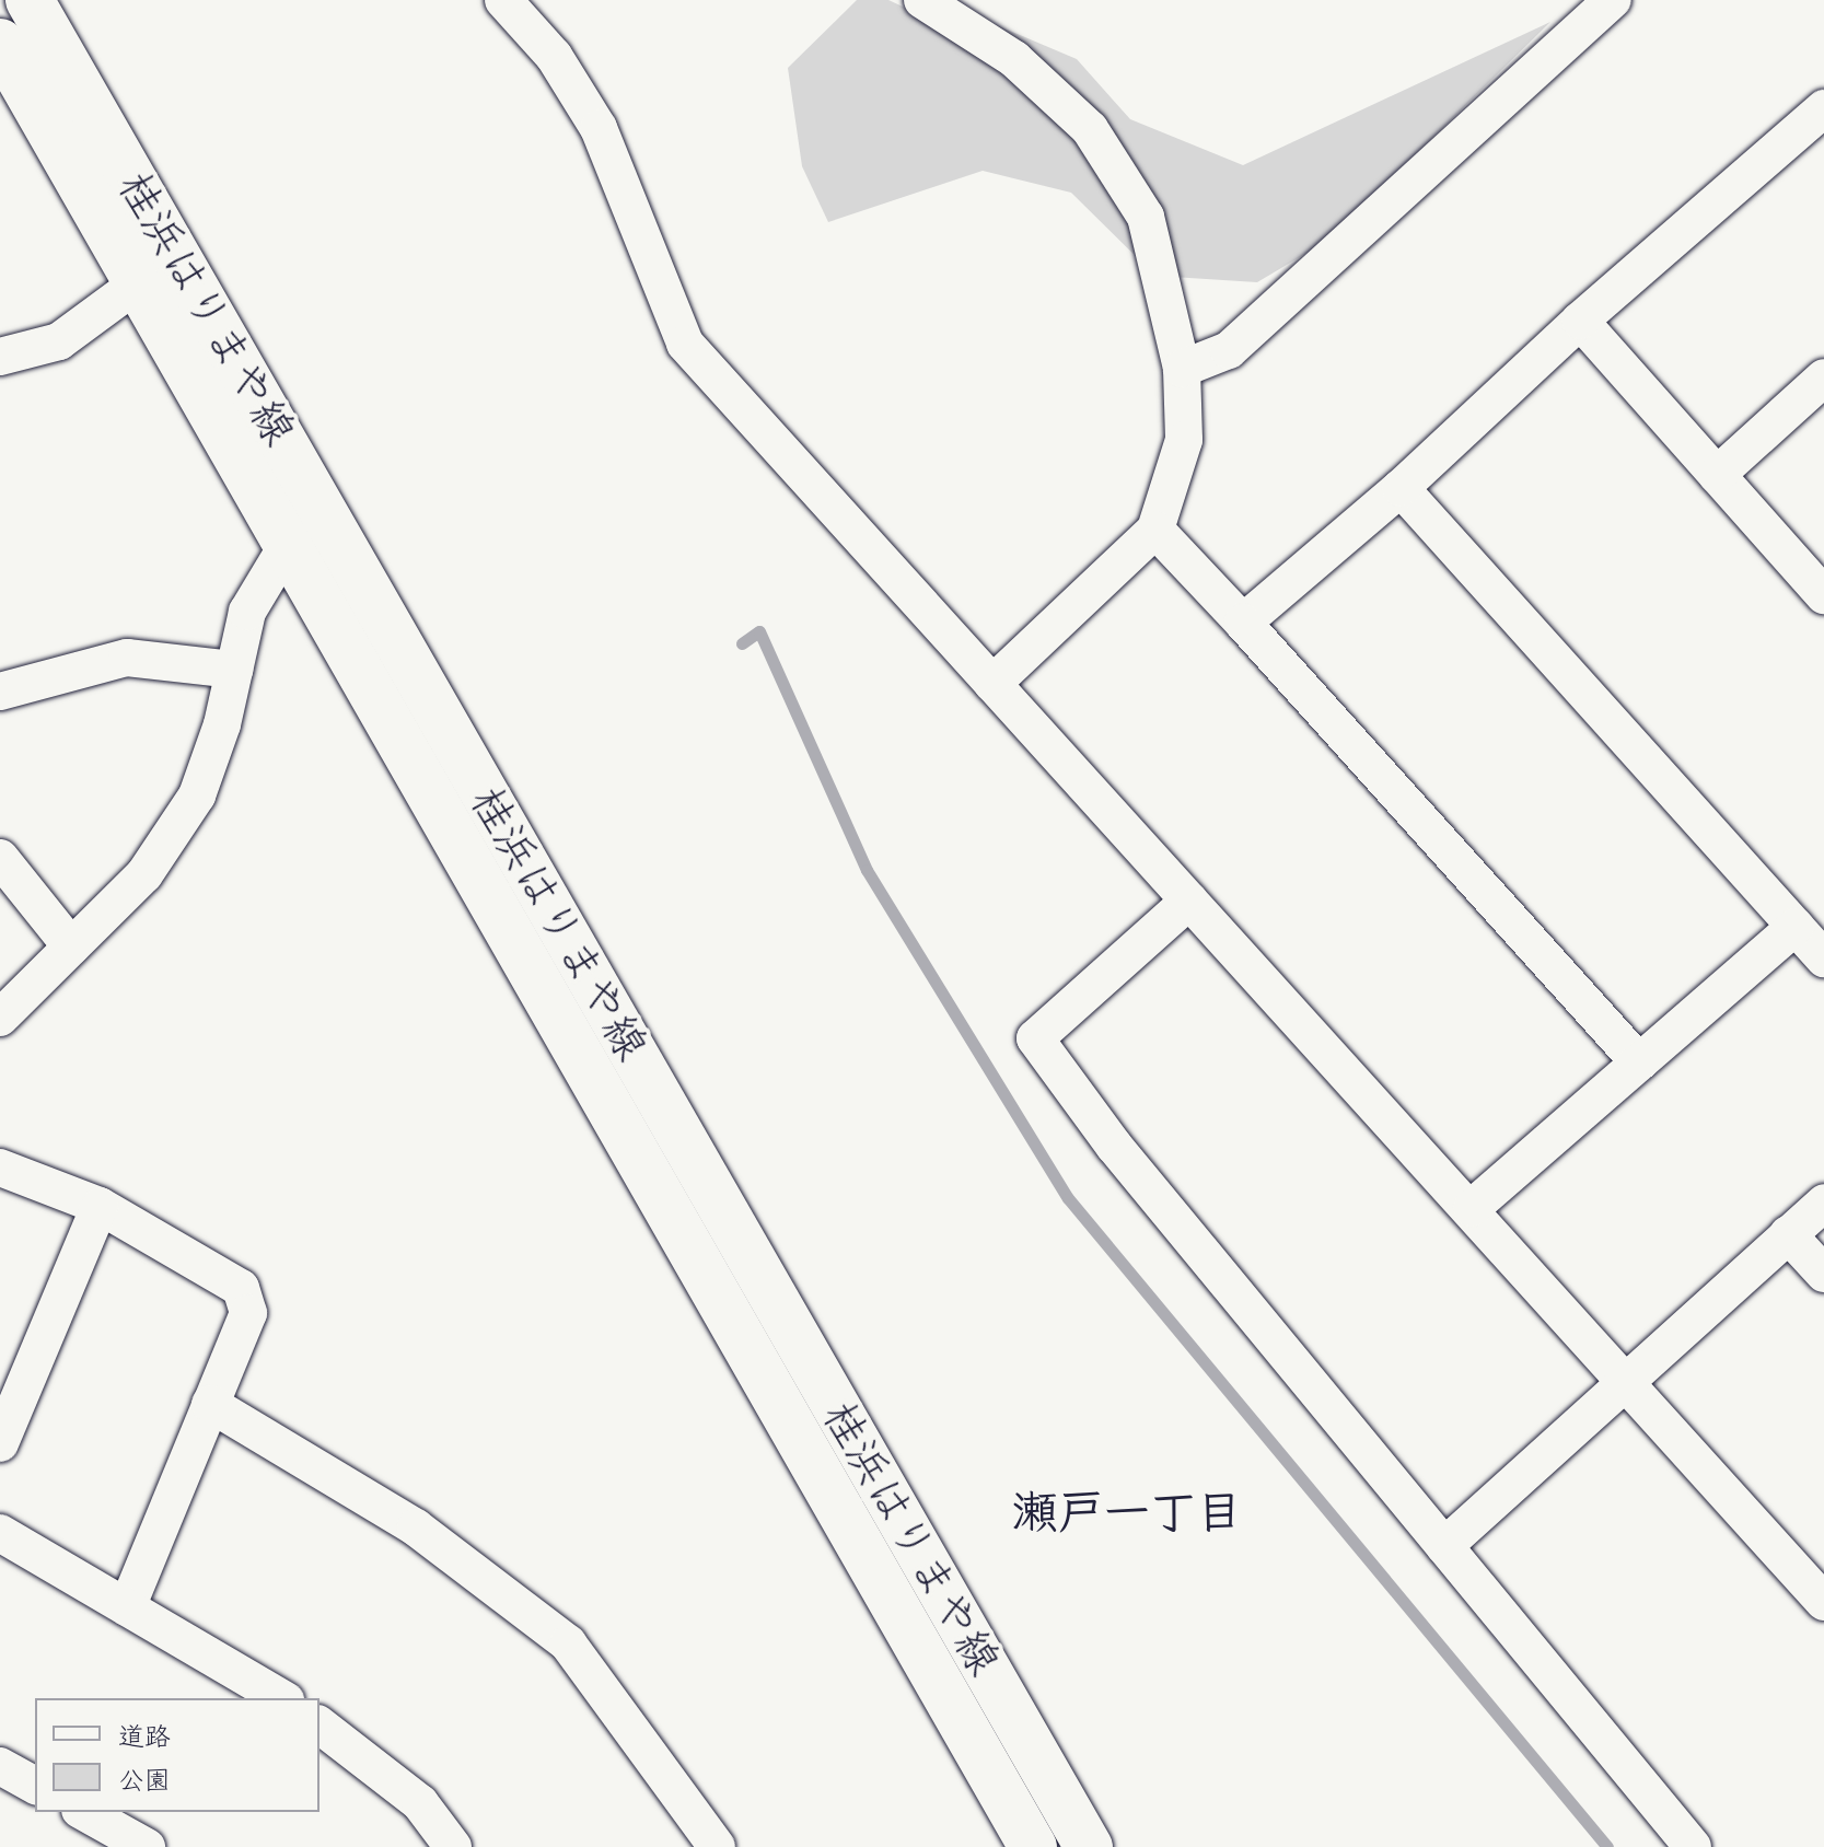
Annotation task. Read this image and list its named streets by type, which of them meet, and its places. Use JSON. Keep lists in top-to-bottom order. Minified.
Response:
{"streets":{"main road":["桂浜はりまや線"]},"districts":["瀬戸一丁目"],"legend":["道路","公園"]}
